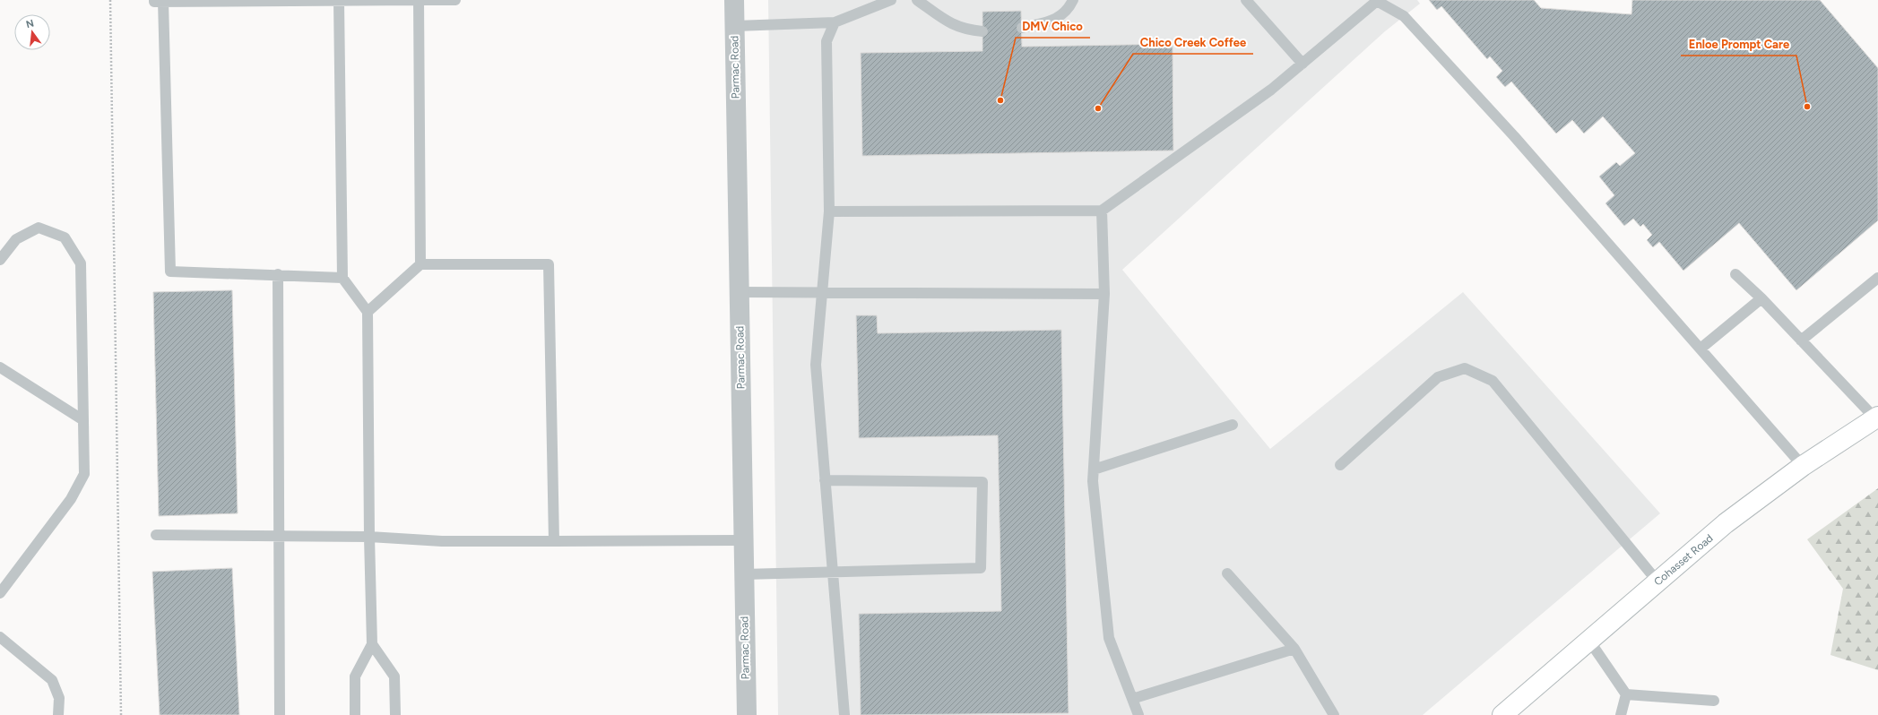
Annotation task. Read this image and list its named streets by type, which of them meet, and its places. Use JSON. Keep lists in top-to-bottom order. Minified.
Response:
{"streets":{"main road":["Cohasset Road"],"street":["Parmac Road"]},"places":["DMV Chico","Enloe Prompt Care","Chico Creek Coffee"],"north":"top"}
